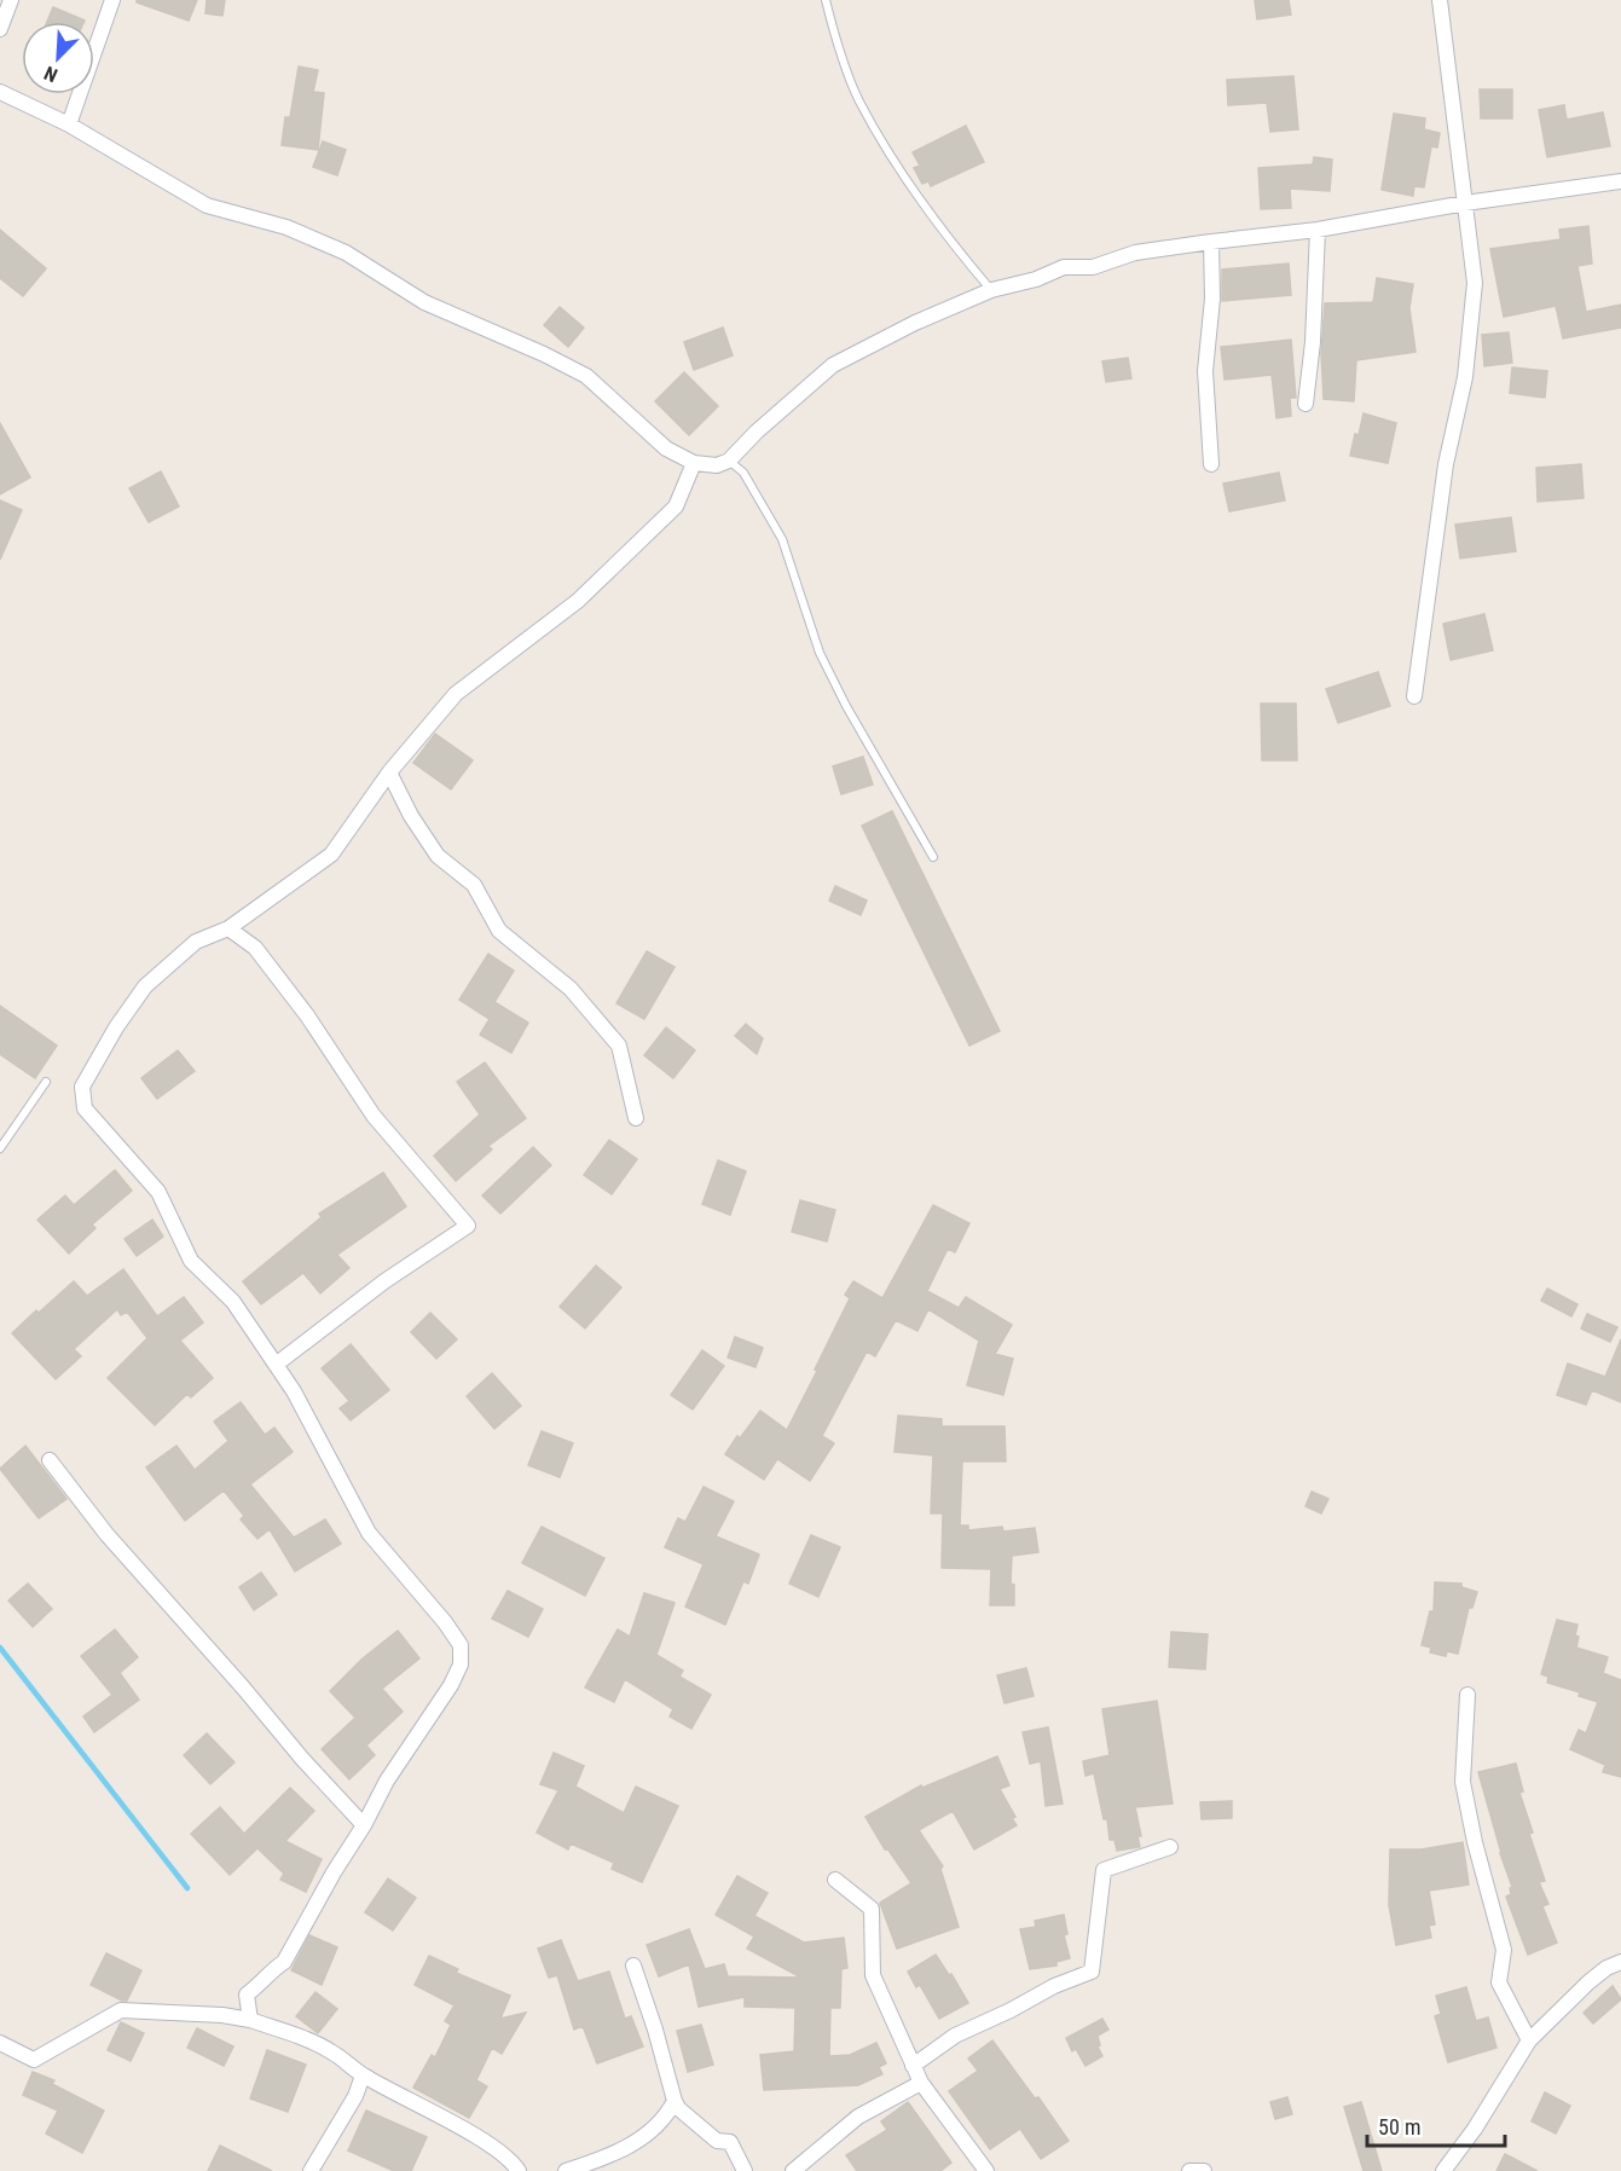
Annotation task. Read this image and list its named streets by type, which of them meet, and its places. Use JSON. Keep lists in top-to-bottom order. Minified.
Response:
{"scale_bar":"50 m","north":"bottom left"}
